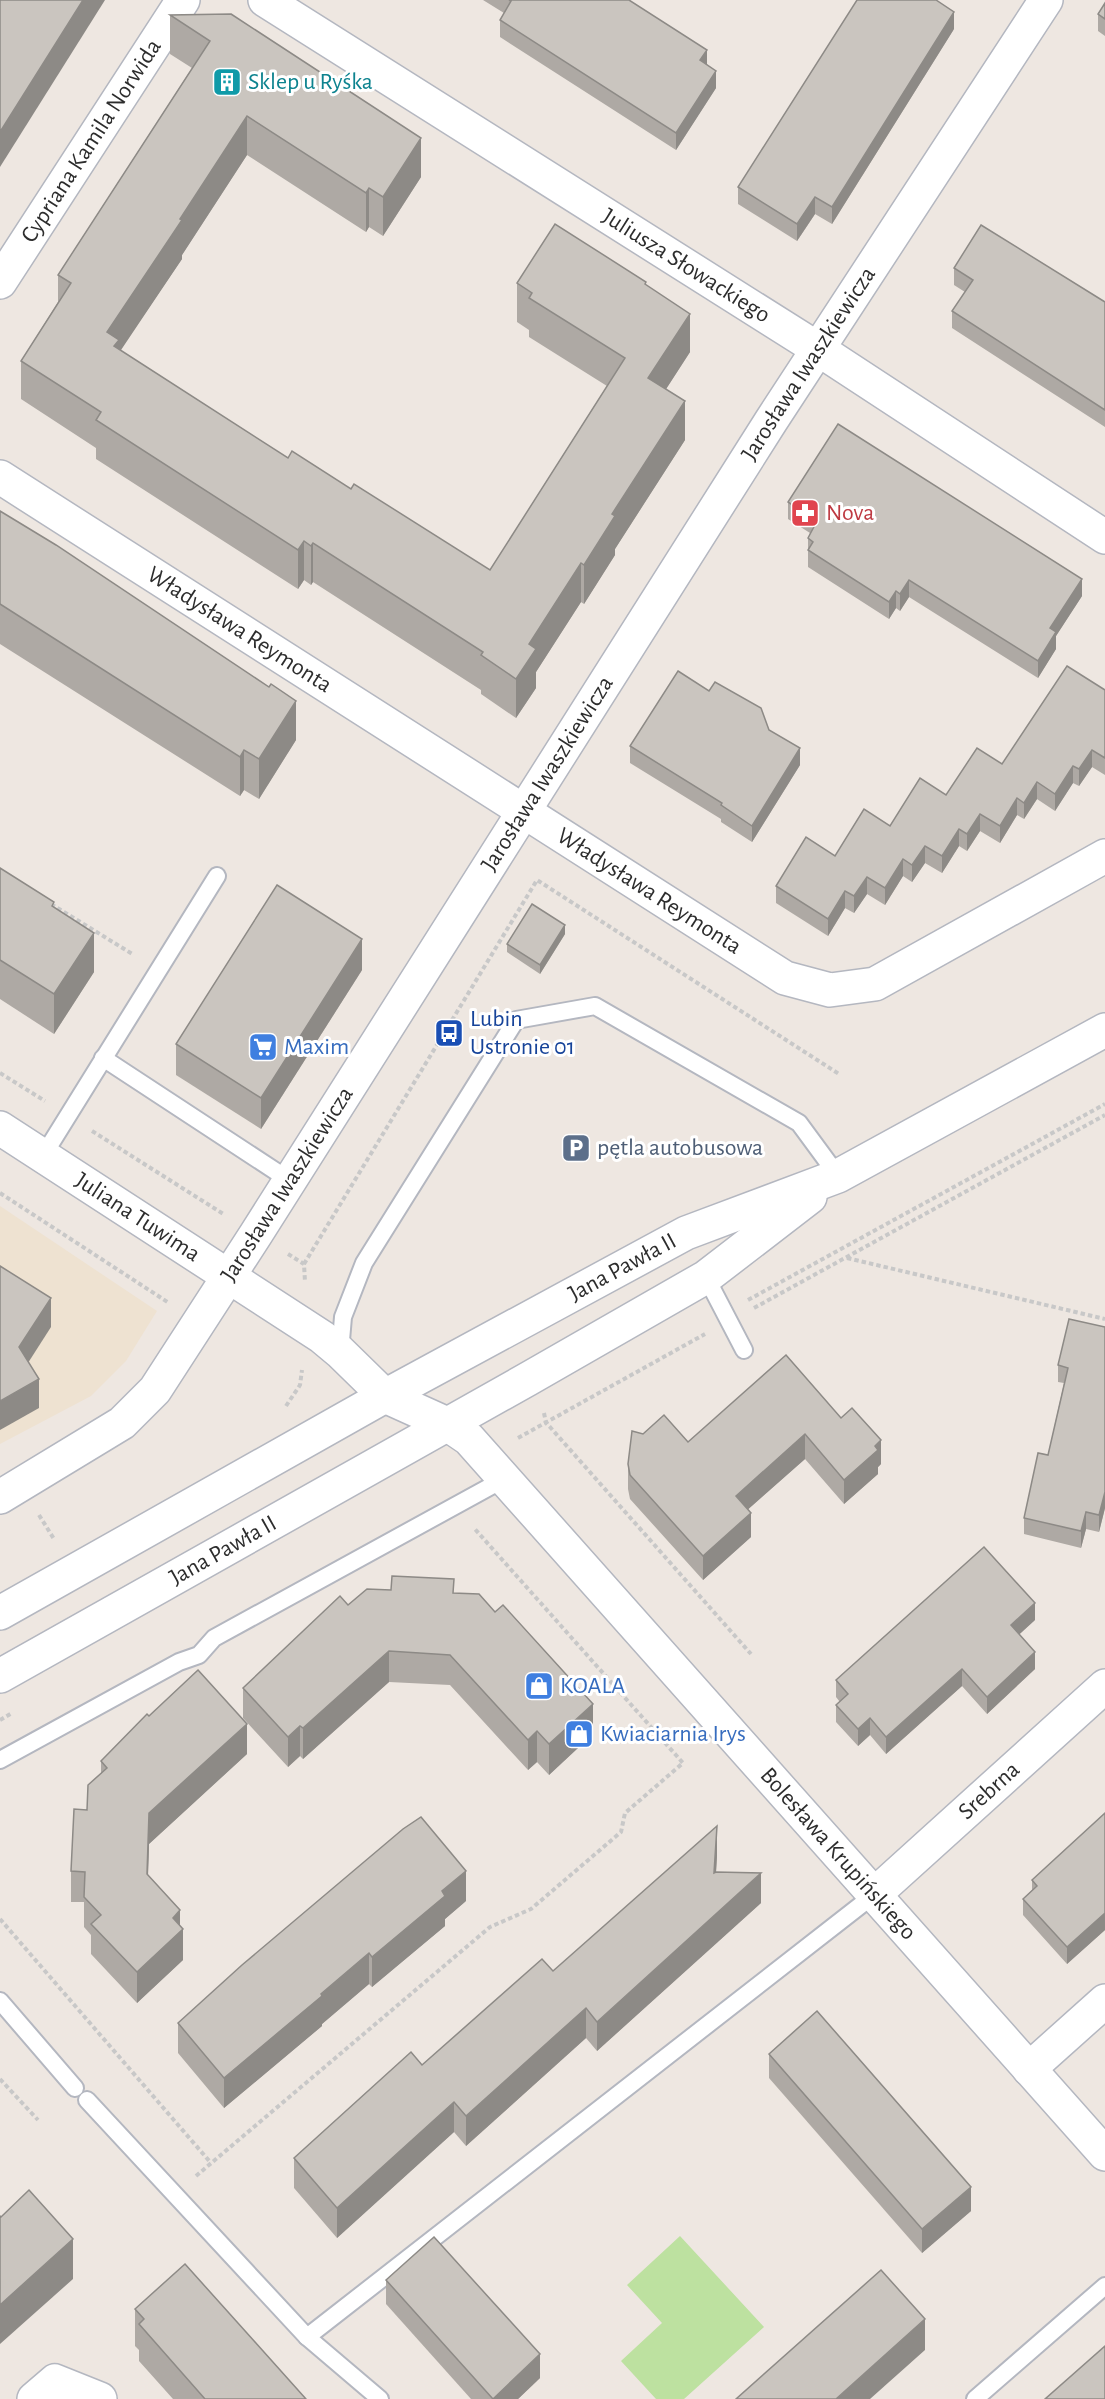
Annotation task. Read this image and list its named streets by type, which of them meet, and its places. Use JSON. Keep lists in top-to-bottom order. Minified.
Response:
{"streets":{"street":["Cypriana Kamila Norwida","Juliusza Słowackiego","Jarosława Iwaszkiewicza","Władysława Reymonta","Juliana Tuwima","Jana Pawła II","Srebrna","Bolesława Krupińskiego"]},"crossings":[["Juliusza Słowackiego","Jarosława Iwaszkiewicza"],["Jarosława Iwaszkiewicza","Władysława Reymonta"],["Jarosława Iwaszkiewicza","Juliana Tuwima"],["Juliana Tuwima","Jana Pawła II"],["Jana Pawła II","Bolesława Krupińskiego"],["Srebrna","Bolesława Krupińskiego"]],"places":{"building":["Sklep u Ryśka"],"pharmacy":["Nova"],"bus stop":["Lubin Ustronie 01"],"supermarket":["Maxim"],"parking":["pętla autobusowa"],"shop":["KOALA","Kwiaciarnia Irys"]}}
